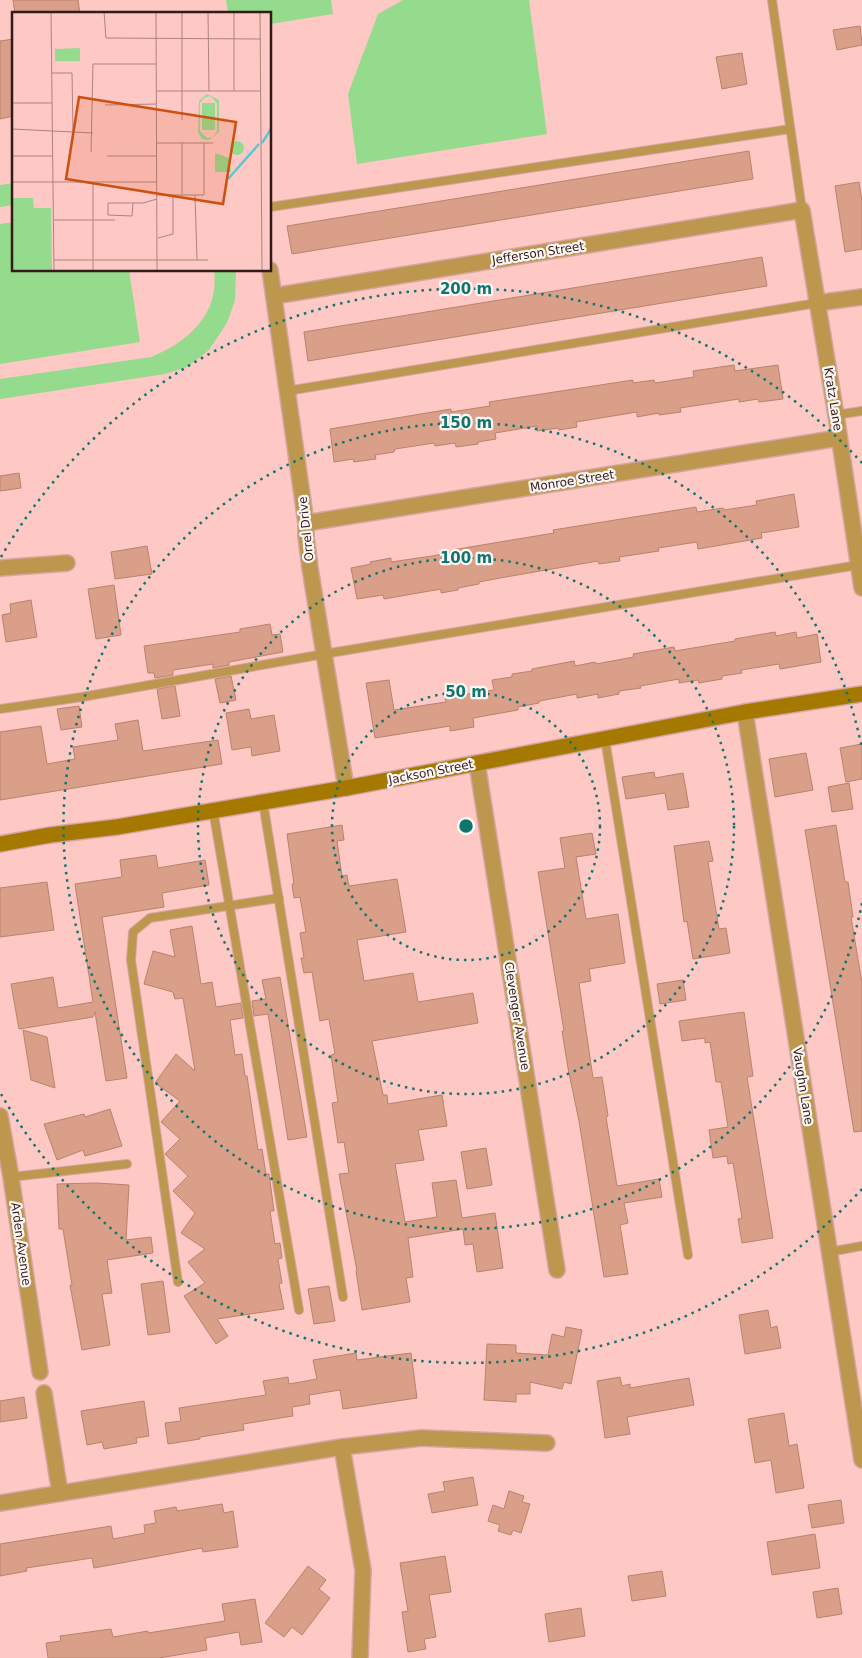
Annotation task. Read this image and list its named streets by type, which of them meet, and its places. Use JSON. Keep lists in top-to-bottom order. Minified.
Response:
{"streets":{"street":["Jefferson Street","Kratz Lane","Monroe Street","Orrel Drive","Jackson Street","Clevenger Avenue","Vaughn Lane","Arden Avenue"]},"crossings":[["Jefferson Street","Kratz Lane"],["Jefferson Street","Orrel Drive"],["Kratz Lane","Monroe Street"],["Monroe Street","Orrel Drive"],["Orrel Drive","Jackson Street"],["Jackson Street","Clevenger Avenue"],["Jackson Street","Vaughn Lane"]],"rings":["200 m","150 m","100 m","50 m"]}
